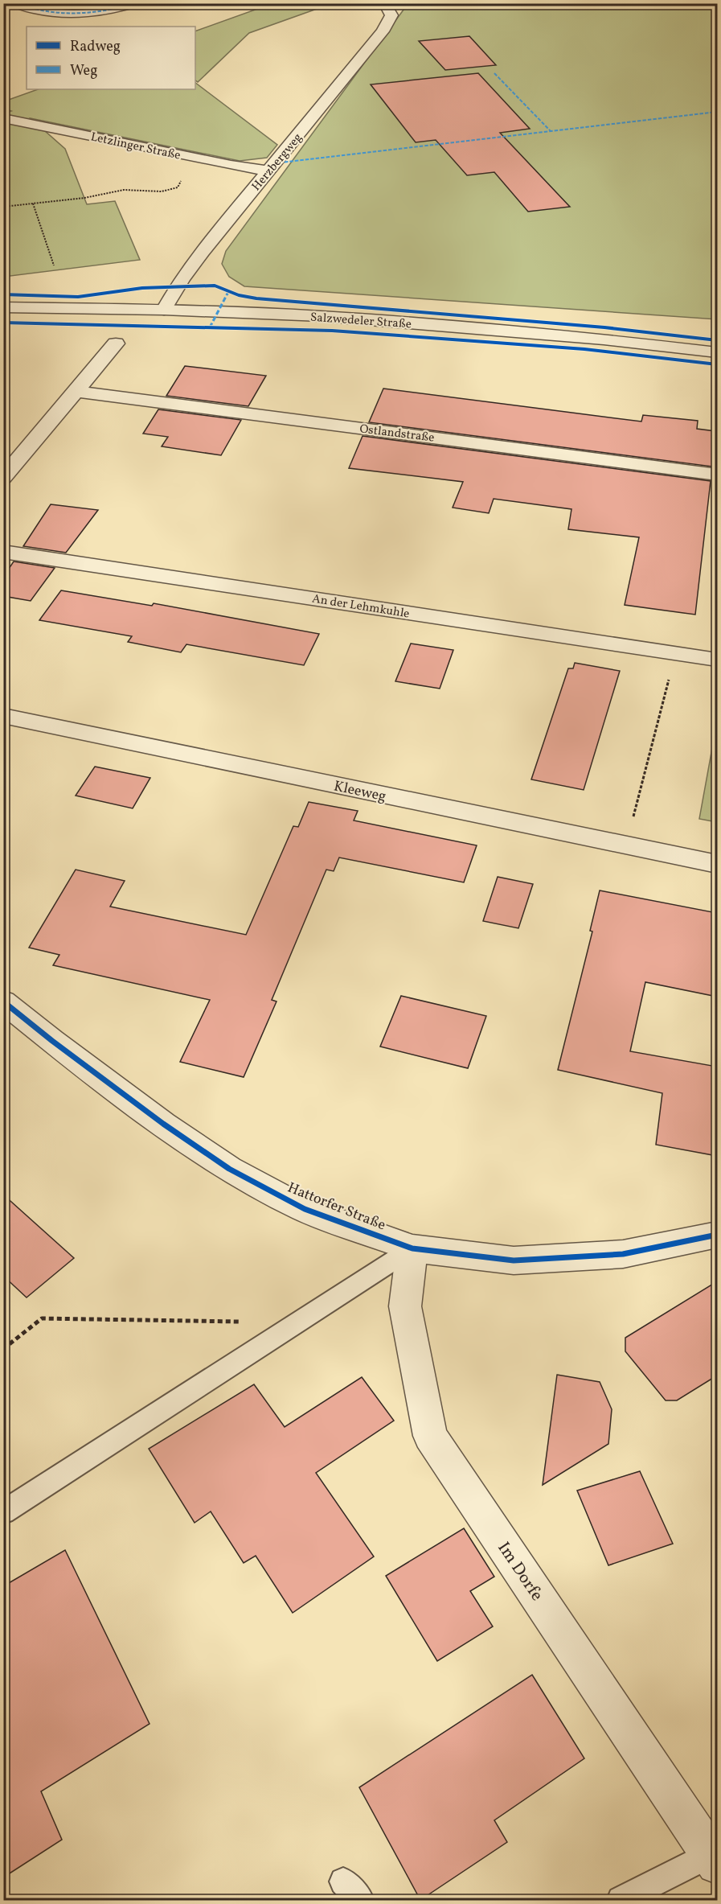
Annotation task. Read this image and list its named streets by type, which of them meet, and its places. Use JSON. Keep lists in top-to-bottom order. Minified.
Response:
{"streets":{"street":["Letzlinger Straße","Herzbergweg","Salzwedeler Straße","Ostlandstraße","An der Lehmkuhle","Kleeweg","Hattorfer Straße","Im Dorfe"]},"crossings":[["Letzlinger Straße","Herzbergweg"],["Herzbergweg","Salzwedeler Straße"],["Hattorfer Straße","Im Dorfe"]],"legend":["Radweg","Weg"]}
